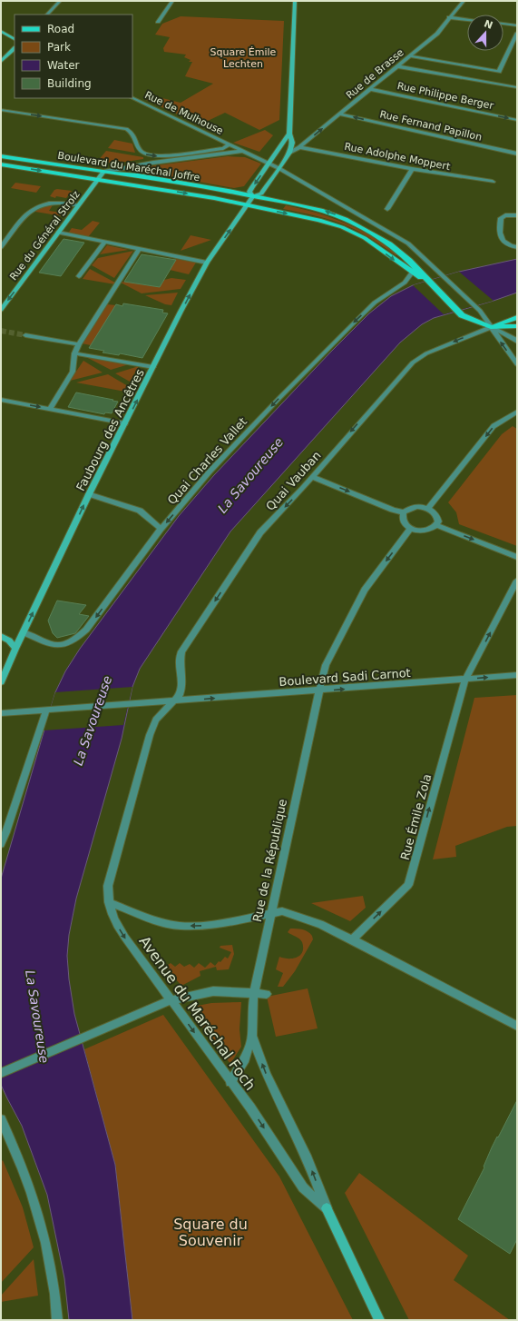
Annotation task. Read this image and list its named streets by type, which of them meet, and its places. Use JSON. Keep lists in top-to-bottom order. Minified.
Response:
{"streets":{"main road":["Boulevard du Maréchal Joffre","Rue du Général Strolz","Faubourg des Ancêtres","Quai Vauban","Avenue du Maréchal Foch"],"street":["Rue de Brasse","Rue Philippe Berger","Rue de Mulhouse","Rue Fernand Papillon","Rue Adolphe Moppert","Quai Charles Vallet","Boulevard Sadi Carnot","Rue Émile Zola","Rue de la République"]},"crossings":[["Rue de Brasse","Rue Philippe Berger"],["Rue de Brasse","Rue Fernand Papillon"],["Rue de Brasse","Rue Adolphe Moppert"],["Rue de Brasse","Faubourg des Ancêtres"],["Rue de Mulhouse","Faubourg des Ancêtres"],["Rue de Mulhouse","Quai Vauban"],["Boulevard du Maréchal Joffre","Rue du Général Strolz"],["Boulevard du Maréchal Joffre","Faubourg des Ancêtres"],["Boulevard du Maréchal Joffre","Quai Charles Vallet"],["Faubourg des Ancêtres","Quai Charles Vallet"],["Quai Vauban","Boulevard Sadi Carnot"],["Quai Vauban","Avenue du Maréchal Foch"],["Boulevard Sadi Carnot","Rue Émile Zola"],["Boulevard Sadi Carnot","Rue de la République"],["Boulevard Sadi Carnot","Avenue du Maréchal Foch"],["Rue de la République","Avenue du Maréchal Foch"]],"one_way":["Rue du Général Strolz","Faubourg des Ancêtres","Quai Charles Vallet","Quai Vauban","Boulevard Sadi Carnot","Rue Émile Zola","Avenue du Maréchal Foch"],"water":["La Savoureuse"],"parks":["Square Émile Lechten","Square du Souvenir"],"legend":["Road","Park","Water","Building"],"north":"top"}
